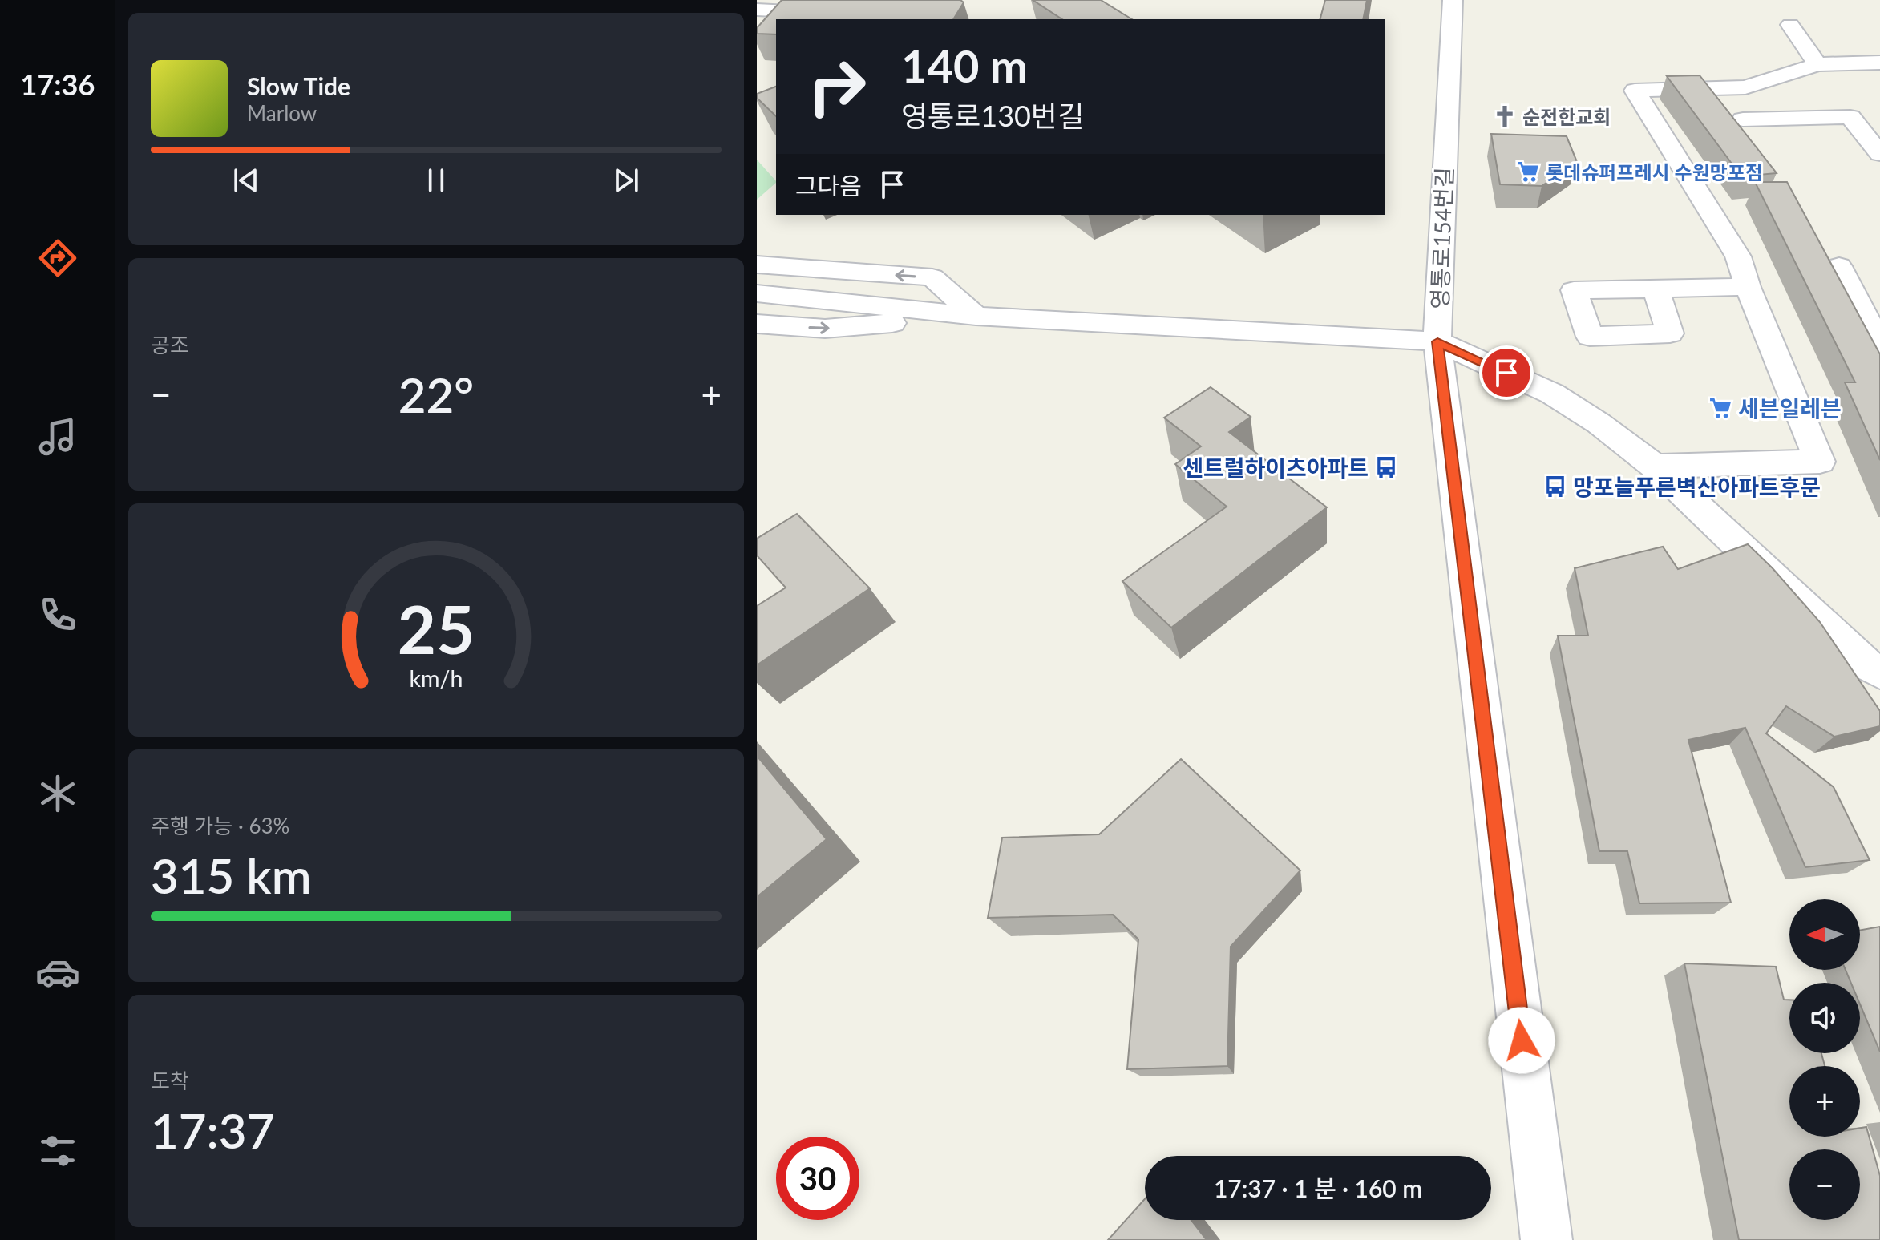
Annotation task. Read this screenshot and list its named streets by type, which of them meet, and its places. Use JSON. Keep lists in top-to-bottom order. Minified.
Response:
{"streets":{"street":["영통로154번길"]},"places":{"church":["순전한교회"],"supermarket":["롯데슈퍼프레시 수원망포점","세븐일레븐"],"bus stop":["센트럴하이츠아파트","망포늘푸른벽산아파트후문"]},"north":"left","page":{"tabs":"17:36","turn":["140 m","영통로130번길"],"song":["Slow Tide","Marlow"],"then":"그다음","tile":["공조",["주행 가능 · 63%","315 km"],["도착","17:37"]],"heat":["−","22°","+"],"map_buttons":["+","−"],"limit":"30","trip":"17:37 · 1 분 · 160 m","gauge":["25","km/h"]}}
